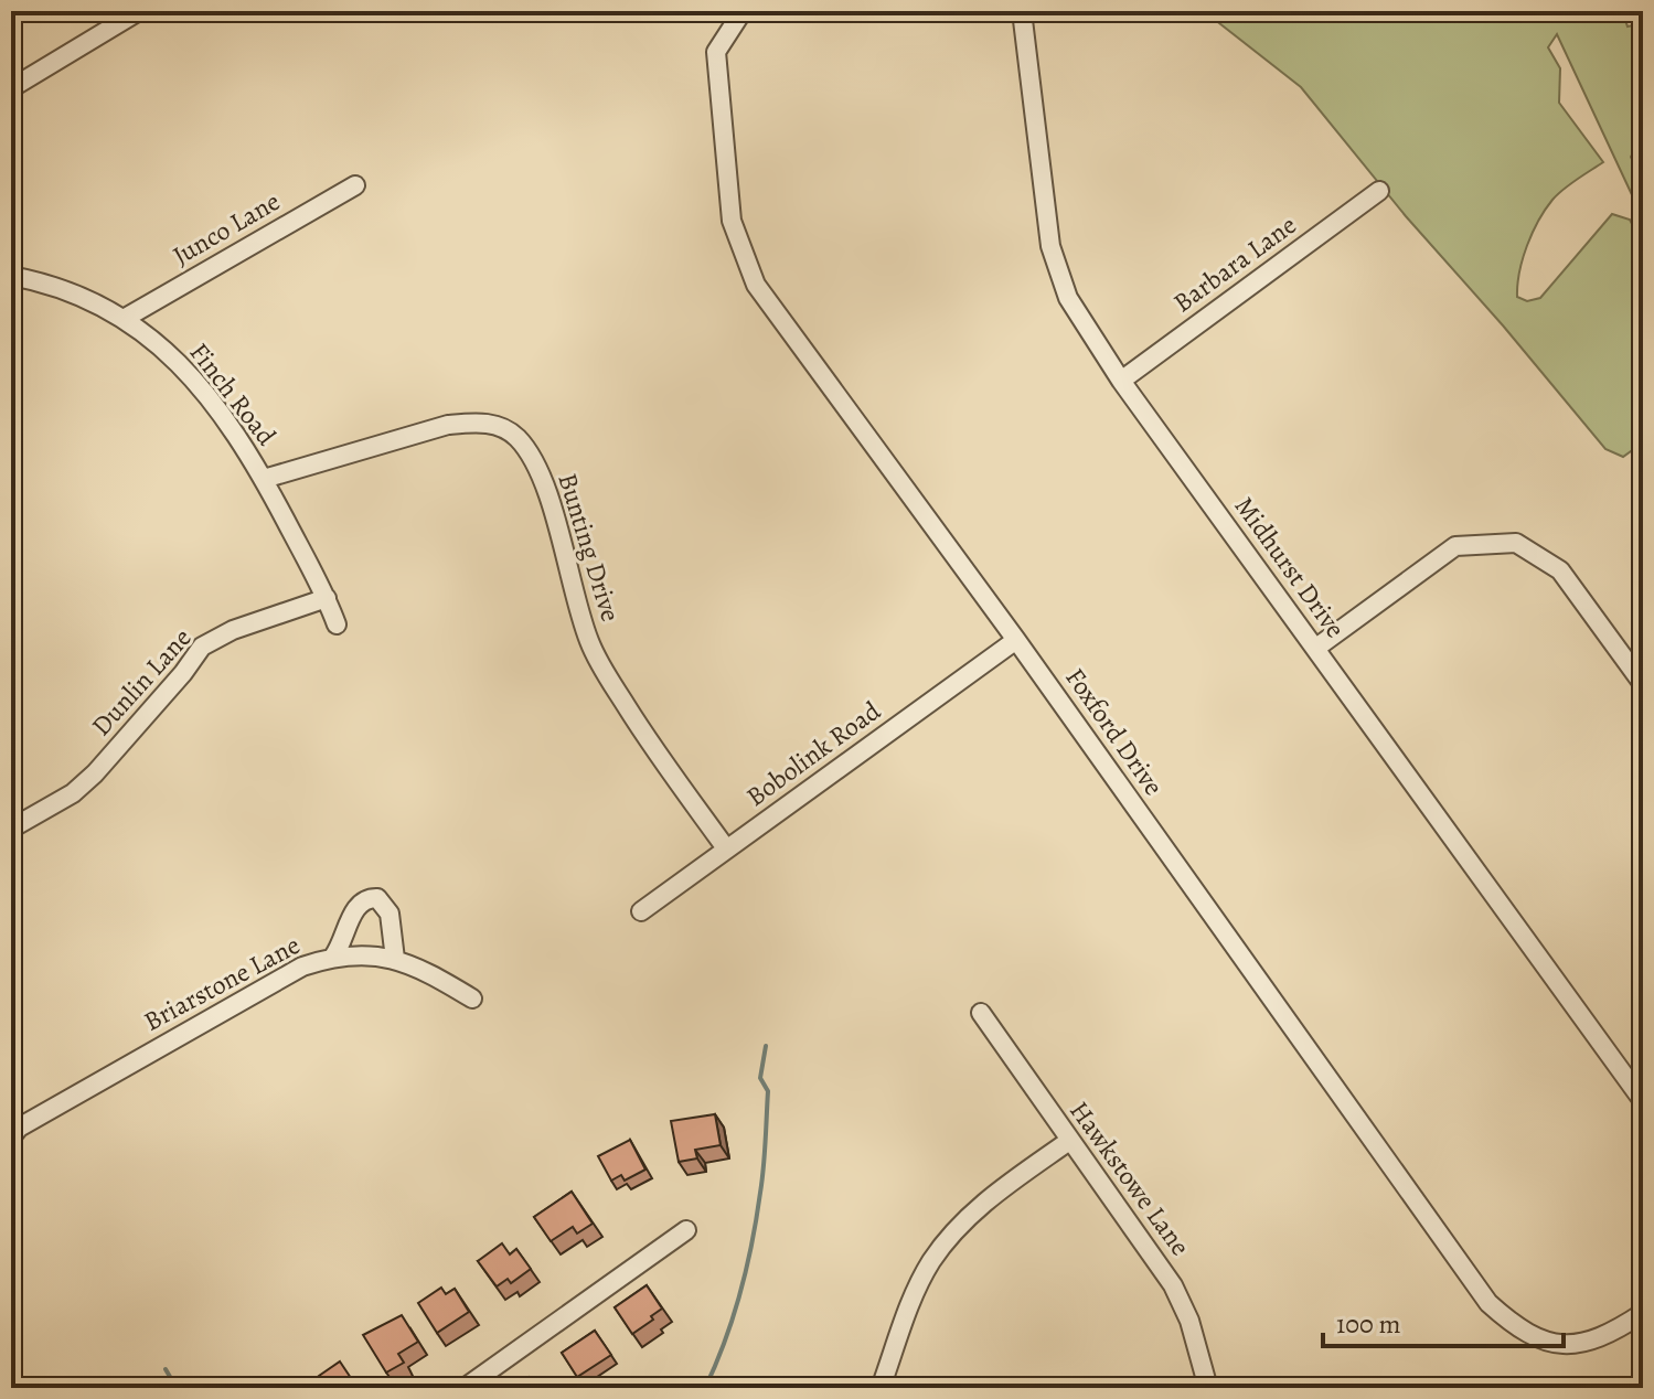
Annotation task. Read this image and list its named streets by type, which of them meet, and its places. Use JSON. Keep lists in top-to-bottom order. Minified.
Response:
{"streets":{"street":["Junco Lane","Barbara Lane","Finch Road","Bunting Drive","Midhurst Drive","Dunlin Lane","Foxford Drive","Bobolink Road","Briarstone Lane","Hawkstowe Lane"]},"crossings":[["Junco Lane","Finch Road"],["Barbara Lane","Midhurst Drive"],["Finch Road","Bunting Drive"],["Finch Road","Dunlin Lane"],["Bunting Drive","Bobolink Road"],["Foxford Drive","Bobolink Road"]],"scale_bar":"100 m"}
